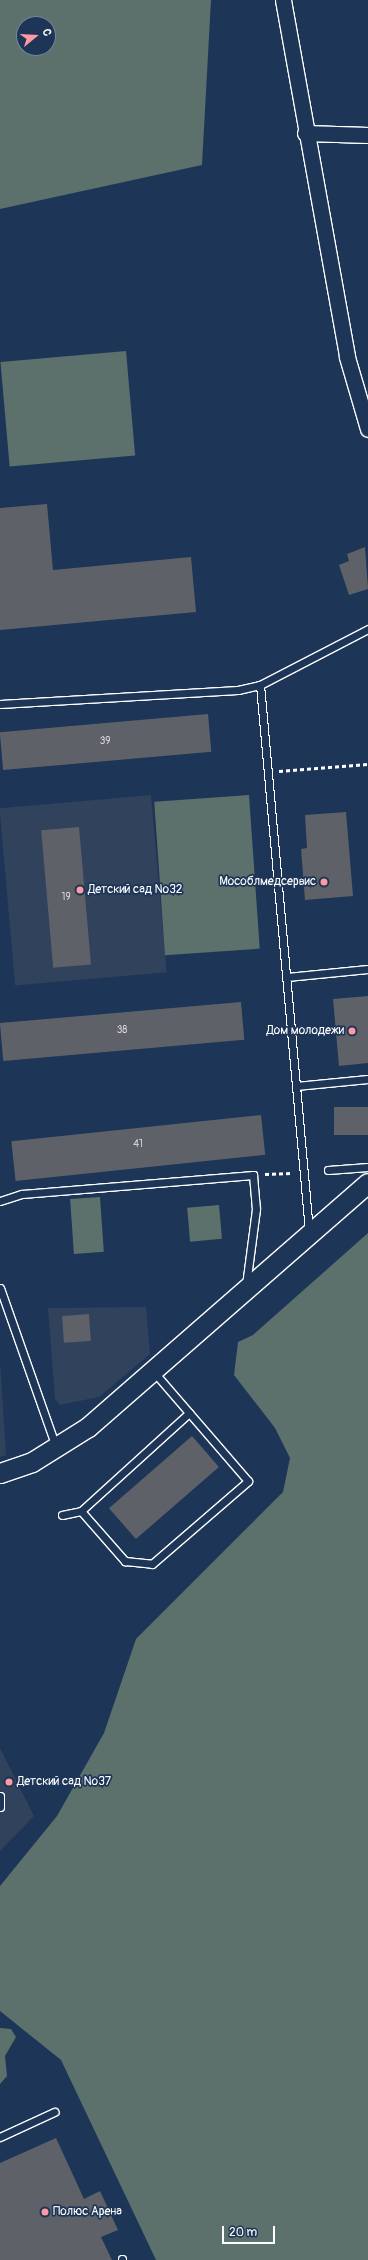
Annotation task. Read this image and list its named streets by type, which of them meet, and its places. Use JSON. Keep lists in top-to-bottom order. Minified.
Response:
{"places":["Мособлмедсервис","Детский сад №32","Дом молодежи","Детский сад №37","Полюс Арена"],"house_numbers":["39","19","38","41"],"scale_bar":"20 m","north":"right"}
